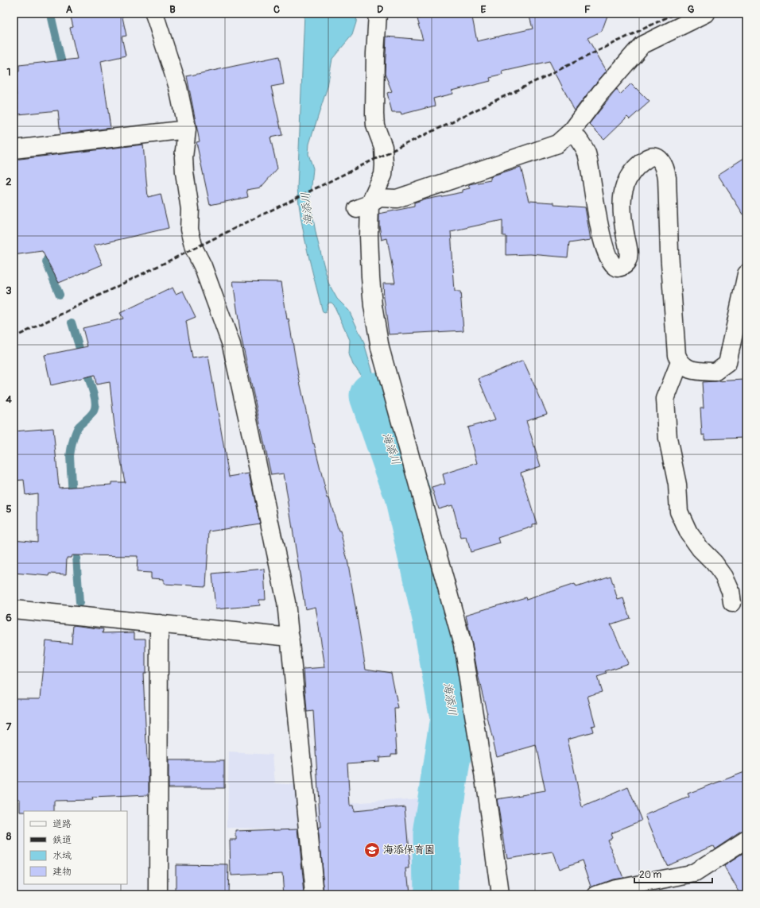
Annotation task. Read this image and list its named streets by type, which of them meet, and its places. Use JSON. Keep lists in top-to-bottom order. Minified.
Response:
{"water":["海添川"],"places":{"school or university":["海添保育園"]},"legend":["道路","鉄道","水域","建物"],"scale_bar":"20 m","grid":{"columns":["A","B","C","D","E","F","G"],"rows":["1","2","3","4","5","6","7","8"]}}
